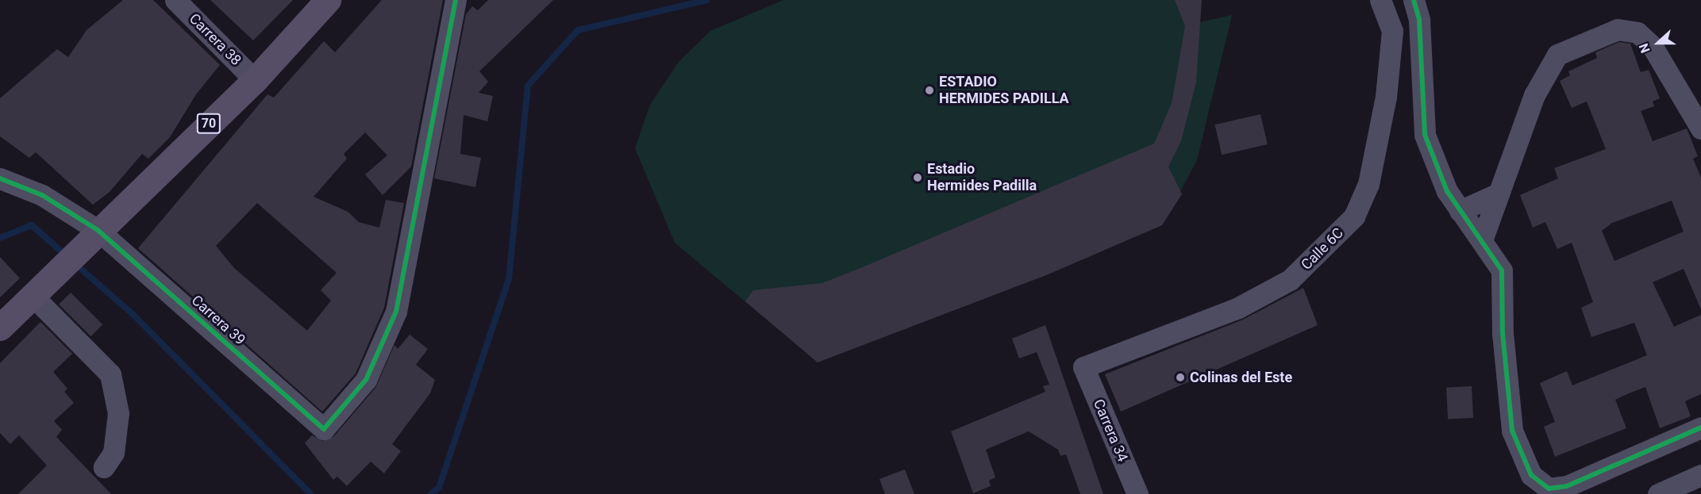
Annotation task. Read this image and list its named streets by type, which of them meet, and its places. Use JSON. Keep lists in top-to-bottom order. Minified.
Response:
{"streets":{"main road":["70"],"street":["Carrera 38","Calle 6C","Carrera 39","Carrera 34"]},"crossings":[["Carrera 38","70"],["70","Carrera 39"],["Calle 6C","Carrera 34"]],"places":["ESTADIO HERMIDES PADILLA","Estadio Hermides Padilla","Colinas del Este"],"north":"left"}
